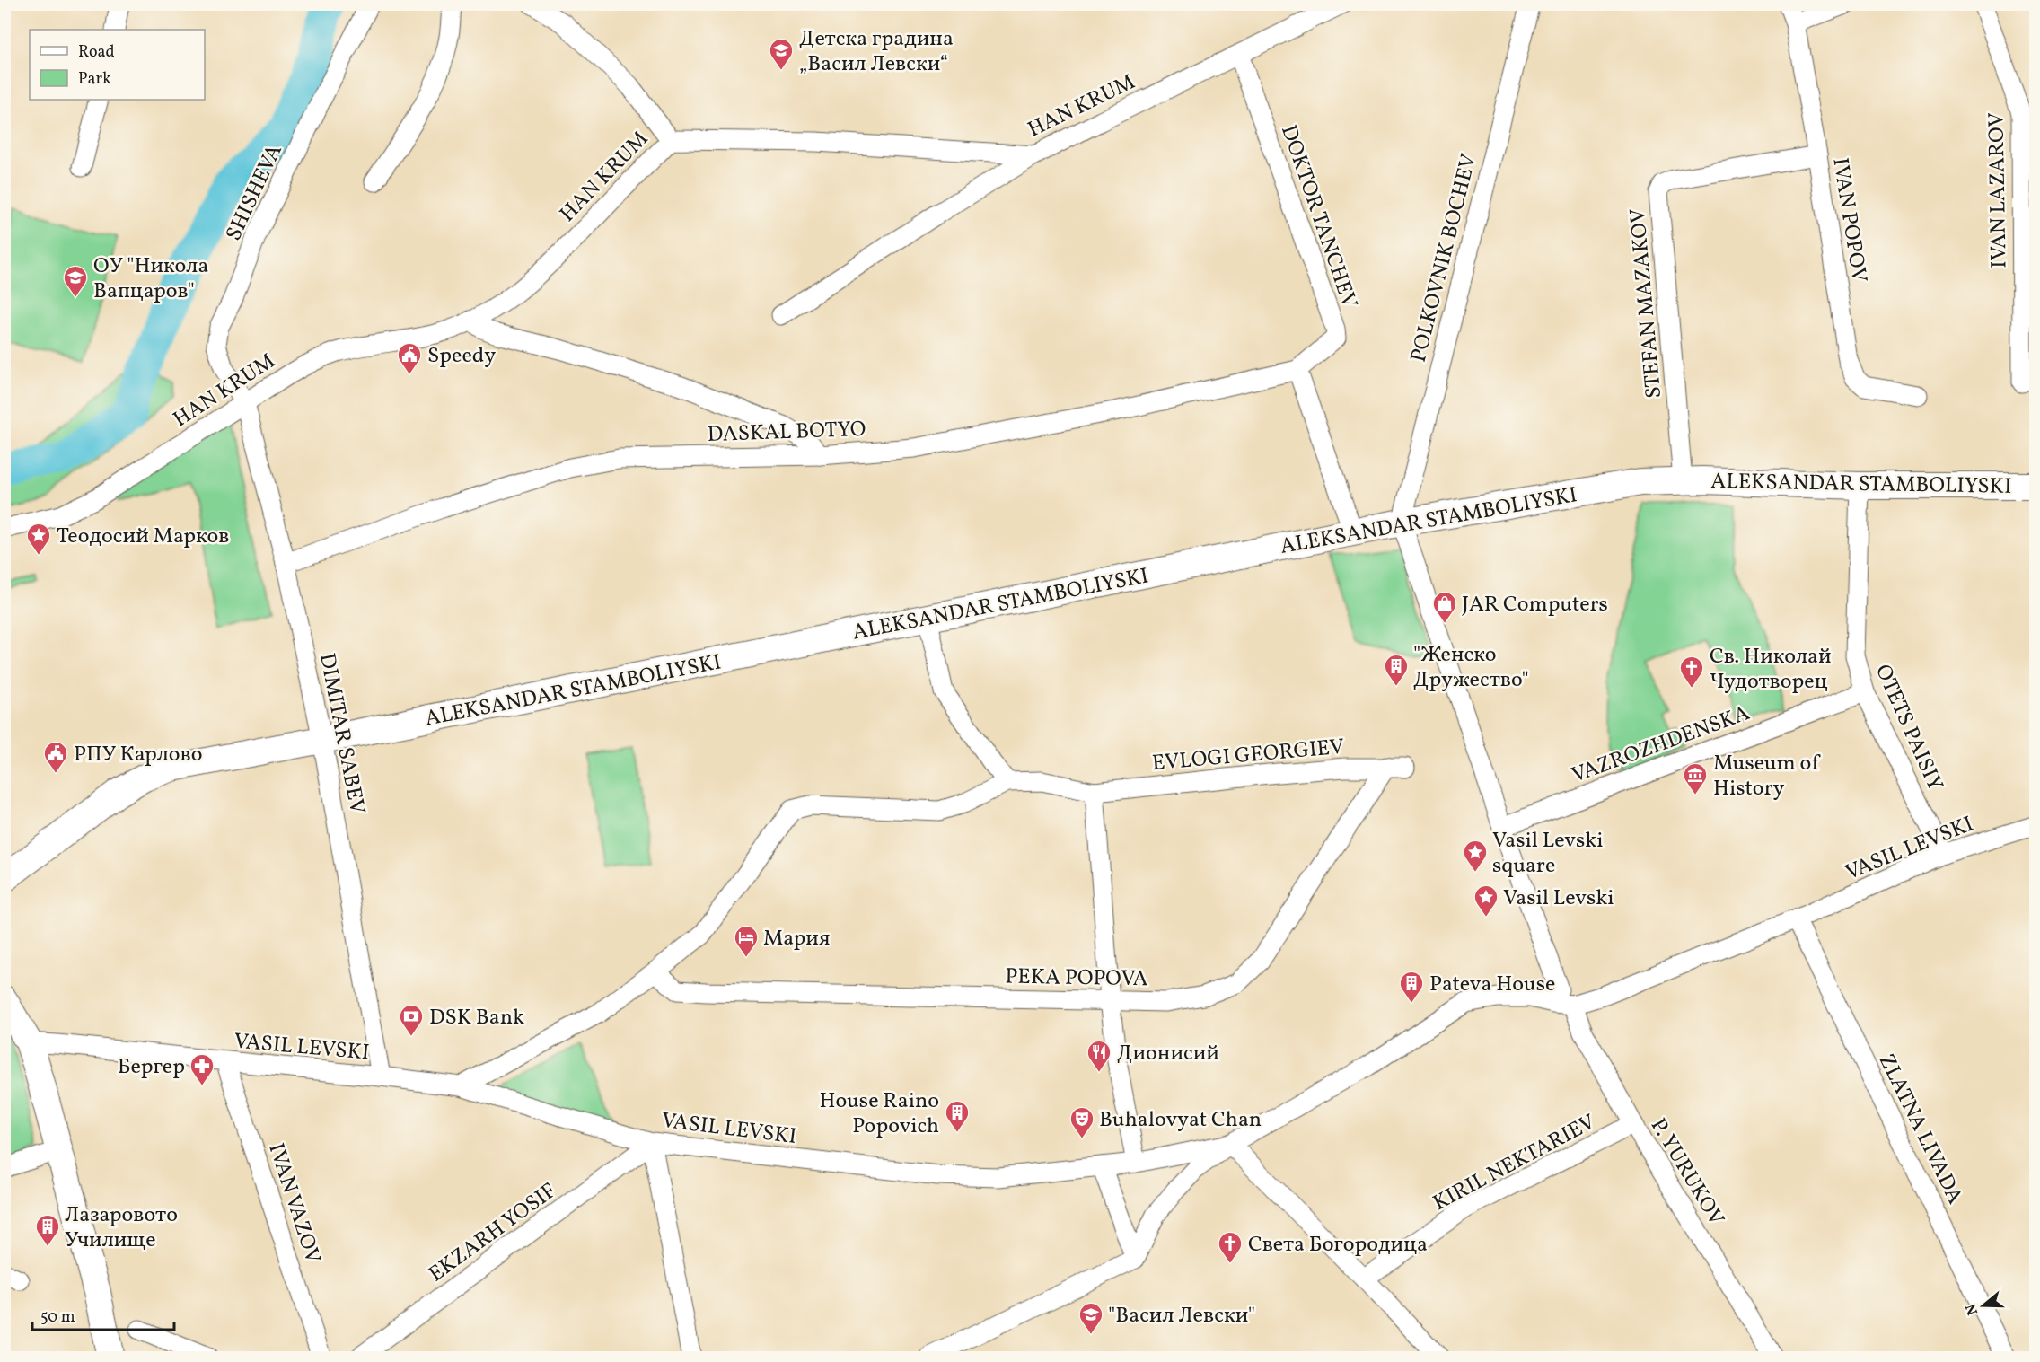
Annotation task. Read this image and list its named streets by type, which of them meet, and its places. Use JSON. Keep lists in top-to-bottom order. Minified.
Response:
{"streets":{"street":["HAN KRUM","IVAN LAZAROV","SHISHEVA","DOKTOR TANCHEV","IVAN POPOV","POLKOVNIK BOCHEV","STEFAN MAZAKOV","DASKAL BOTYO","ALEKSANDAR STAMBOLIYSKI","OTETS PAISIY","DIMITAR SABEV","VAZROZHDENSKA","EVLOGI GEORGIEV","VASIL LEVSKI","PEKA POPOVA","ZLATNA LIVADA","KIRIL NEKTARIEV","P. YURUKOV","IVAN VAZOV","EKZARH YOSIF"]},"crossings":[["HAN KRUM","SHISHEVA"],["HAN KRUM","DOKTOR TANCHEV"],["HAN KRUM","DIMITAR SABEV"],["SHISHEVA","DIMITAR SABEV"],["DOKTOR TANCHEV","DASKAL BOTYO"],["IVAN POPOV","STEFAN MAZAKOV"],["POLKOVNIK BOCHEV","ALEKSANDAR STAMBOLIYSKI"],["STEFAN MAZAKOV","ALEKSANDAR STAMBOLIYSKI"],["DASKAL BOTYO","DIMITAR SABEV"],["ALEKSANDAR STAMBOLIYSKI","OTETS PAISIY"],["ALEKSANDAR STAMBOLIYSKI","DIMITAR SABEV"],["OTETS PAISIY","VAZROZHDENSKA"],["OTETS PAISIY","VASIL LEVSKI"],["DIMITAR SABEV","VASIL LEVSKI"],["EVLOGI GEORGIEV","VASIL LEVSKI"],["EVLOGI GEORGIEV","PEKA POPOVA"],["VASIL LEVSKI","ZLATNA LIVADA"],["VASIL LEVSKI","P. YURUKOV"],["VASIL LEVSKI","IVAN VAZOV"],["VASIL LEVSKI","EKZARH YOSIF"],["KIRIL NEKTARIEV","P. YURUKOV"]],"places":{"school or university":["Детска градина „Васил Левски“","ОУ \"Никола Вапцаров\"","\"Васил Левски\""],"public building":["Speedy","РПУ Карлово"],"place":["Теодосий Марков","Vasil Levski square","Vasil Levski"],"shop":["JAR Computers"],"building":["\"Женско Дружество\"","Pateva House","House Raino Popovich","Лазаровото Училище"],"church":["Св. Николай Чудотворец","Света Богородица"],"museum":["Museum of History"],"hotel":["Мария"],"bank":["DSK Bank"],"restaurant":["Дионисий"],"pharmacy":["Бергер"],"theatre":["Buhalovyat Chan"]},"legend":["Road","Park"],"scale_bar":"50 m","north":"left"}
